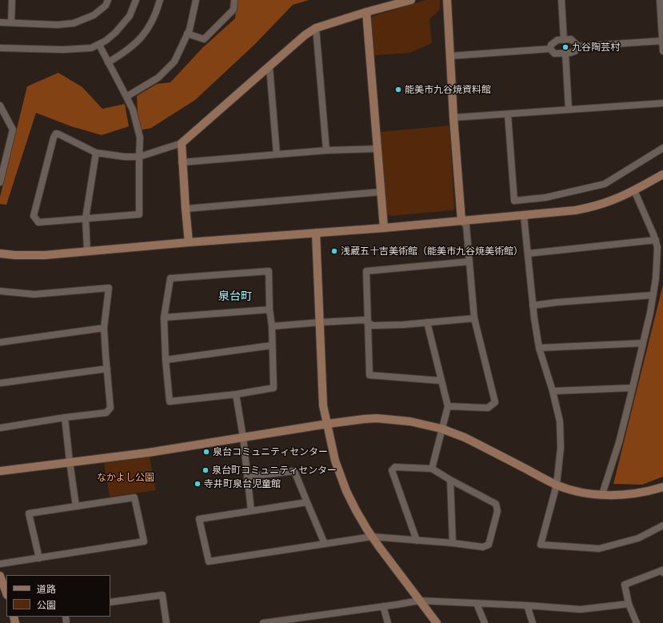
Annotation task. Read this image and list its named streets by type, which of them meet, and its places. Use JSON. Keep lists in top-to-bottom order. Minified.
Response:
{"districts":["泉台町"],"parks":["なかよし公園"],"places":["九谷陶芸村","能美市九谷焼資料館","浅蔵五十吉美術館（能美市九谷焼美術館）","泉台コミュニティセンター","泉台町コミュニティセンター","寺井町泉台児童館"],"legend":["道路","公園"]}
